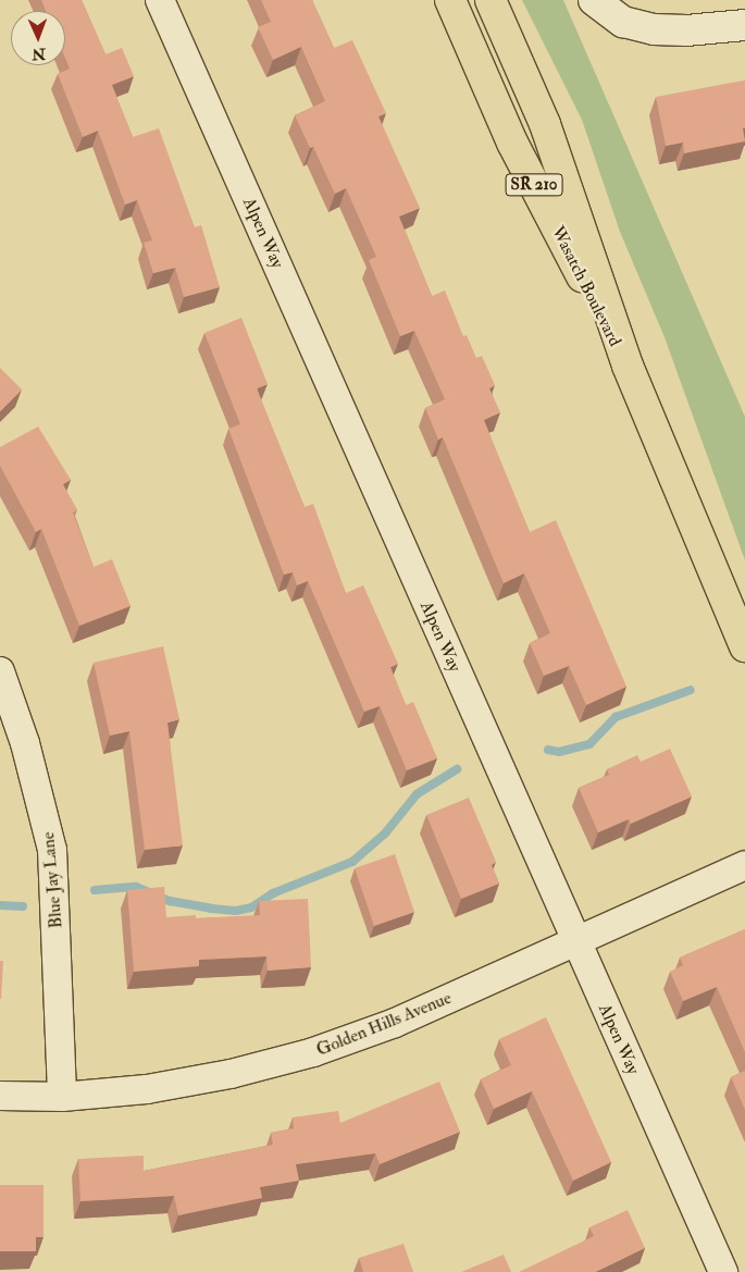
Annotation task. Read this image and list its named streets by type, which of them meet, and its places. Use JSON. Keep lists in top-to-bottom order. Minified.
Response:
{"streets":{"main road":["SR 210","Wasatch Boulevard"],"street":["Alpen Way","Blue Jay Lane","Golden Hills Avenue"]},"crossings":[["Alpen Way","Golden Hills Avenue"],["Blue Jay Lane","Golden Hills Avenue"]],"north":"bottom"}
